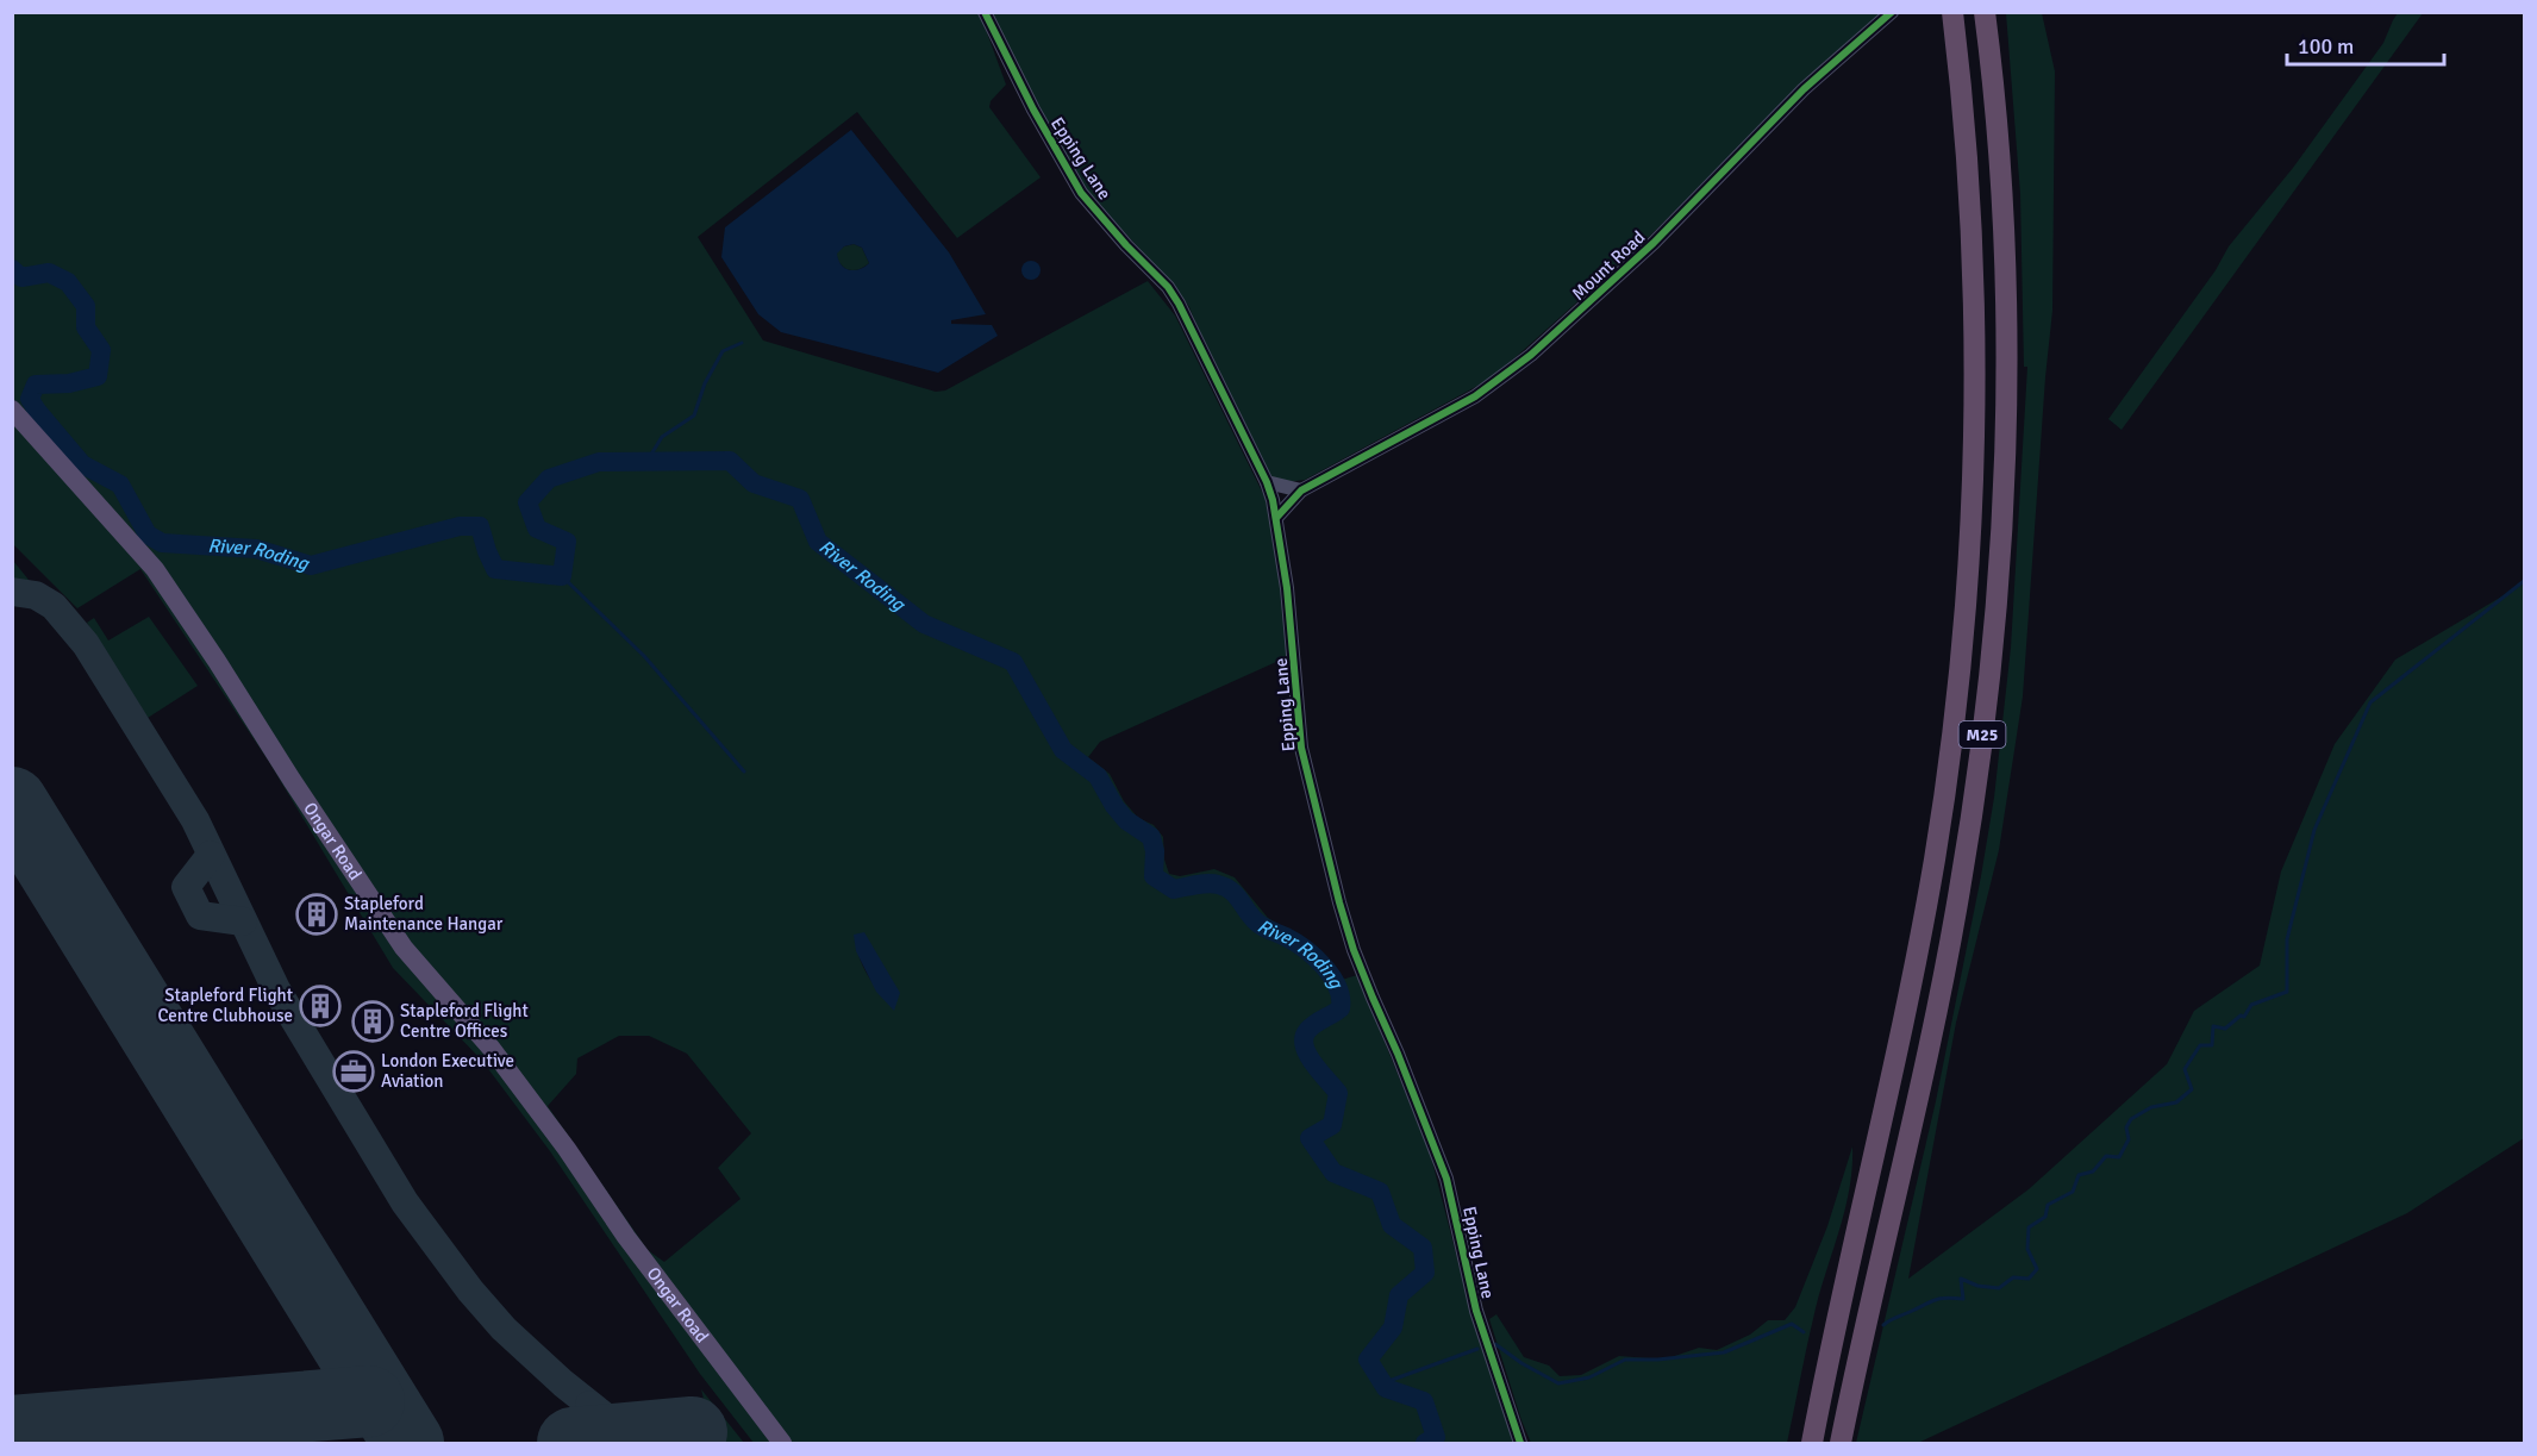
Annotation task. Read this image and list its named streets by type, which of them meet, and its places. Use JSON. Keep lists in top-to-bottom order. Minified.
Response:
{"streets":{"highway":["M25"],"main road":["Ongar Road"],"street":["Epping Lane","Mount Road"]},"crossings":[["Epping Lane","Mount Road"]],"water":["River Roding"],"places":{"building":["Stapleford Maintenance Hangar","Stapleford Flight Centre Clubhouse","Stapleford Flight Centre Offices"],"office":["London Executive Aviation"]},"scale_bar":"100 m"}
